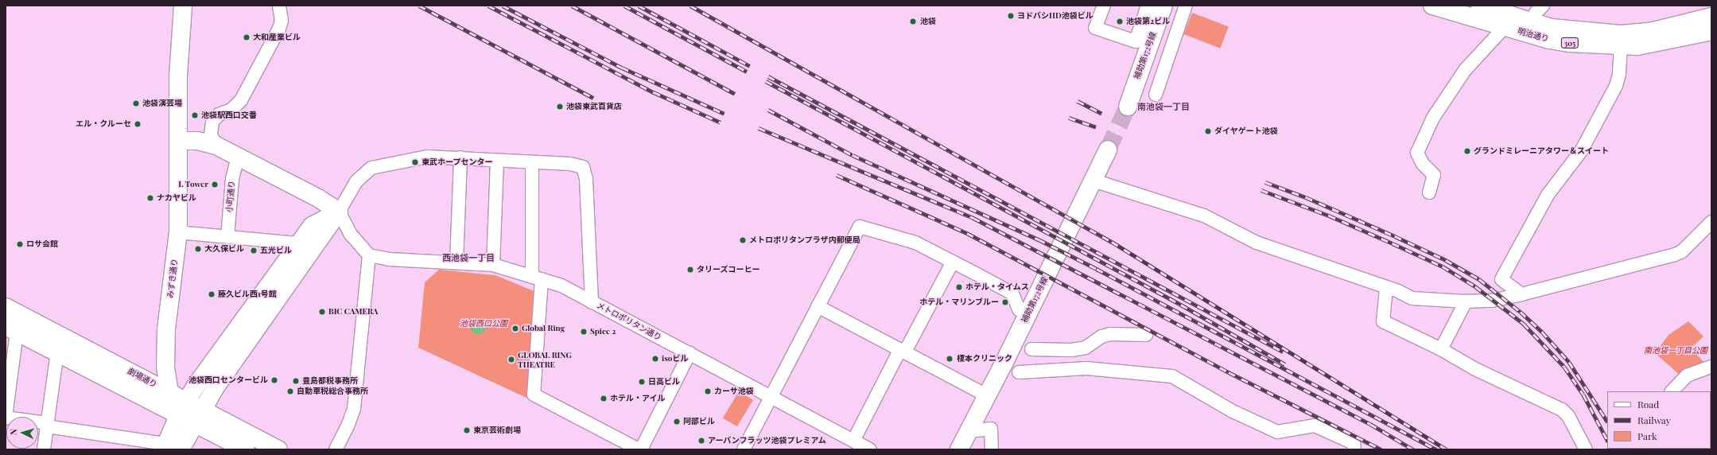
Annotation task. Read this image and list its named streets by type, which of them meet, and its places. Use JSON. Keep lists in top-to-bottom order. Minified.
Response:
{"streets":{"street":["明治通り","305","補助第172号線","小町通り","みずき通り","メトロポリタン通り","劇場通り"]},"crossings":[["みずき通り","劇場通り"]],"districts":["南池袋一丁目","西池袋一丁目"],"parks":["池袋西口公園","南池袋一丁目公園"],"places":["ヨドバシHD池袋ビル","池袋","池袋第2ビル","大和産業ビル","池袋演芸場","池袋東武百貨店","池袋駅西口交番","エル・クルーセ","ダイヤゲート池袋","グランドミレーニアタワー＆スイート","東武ホープセンター","I. Tower","ナカヤビル","メトロポリタンプラザ内郵便局","ロサ会館","大久保ビル","五光ビル","タリーズコーヒー","ホテル・タイムス","藤久ビル西1号館","ホテル・マリンブルー","BIC CAMERA","Global Ring","Spice 2","isoビル","榎本クリニック","GLOBAL RING THEATRE","池袋西口センタービル","豊島都税事務所","日高ビル","自動車税総合事務所","カーサ池袋","ホテル・アイル","阿部ビル","東京芸術劇場","アーバンフラッツ池袋プレミアム"],"legend":["Road","Railway","Park"],"north":"left"}
